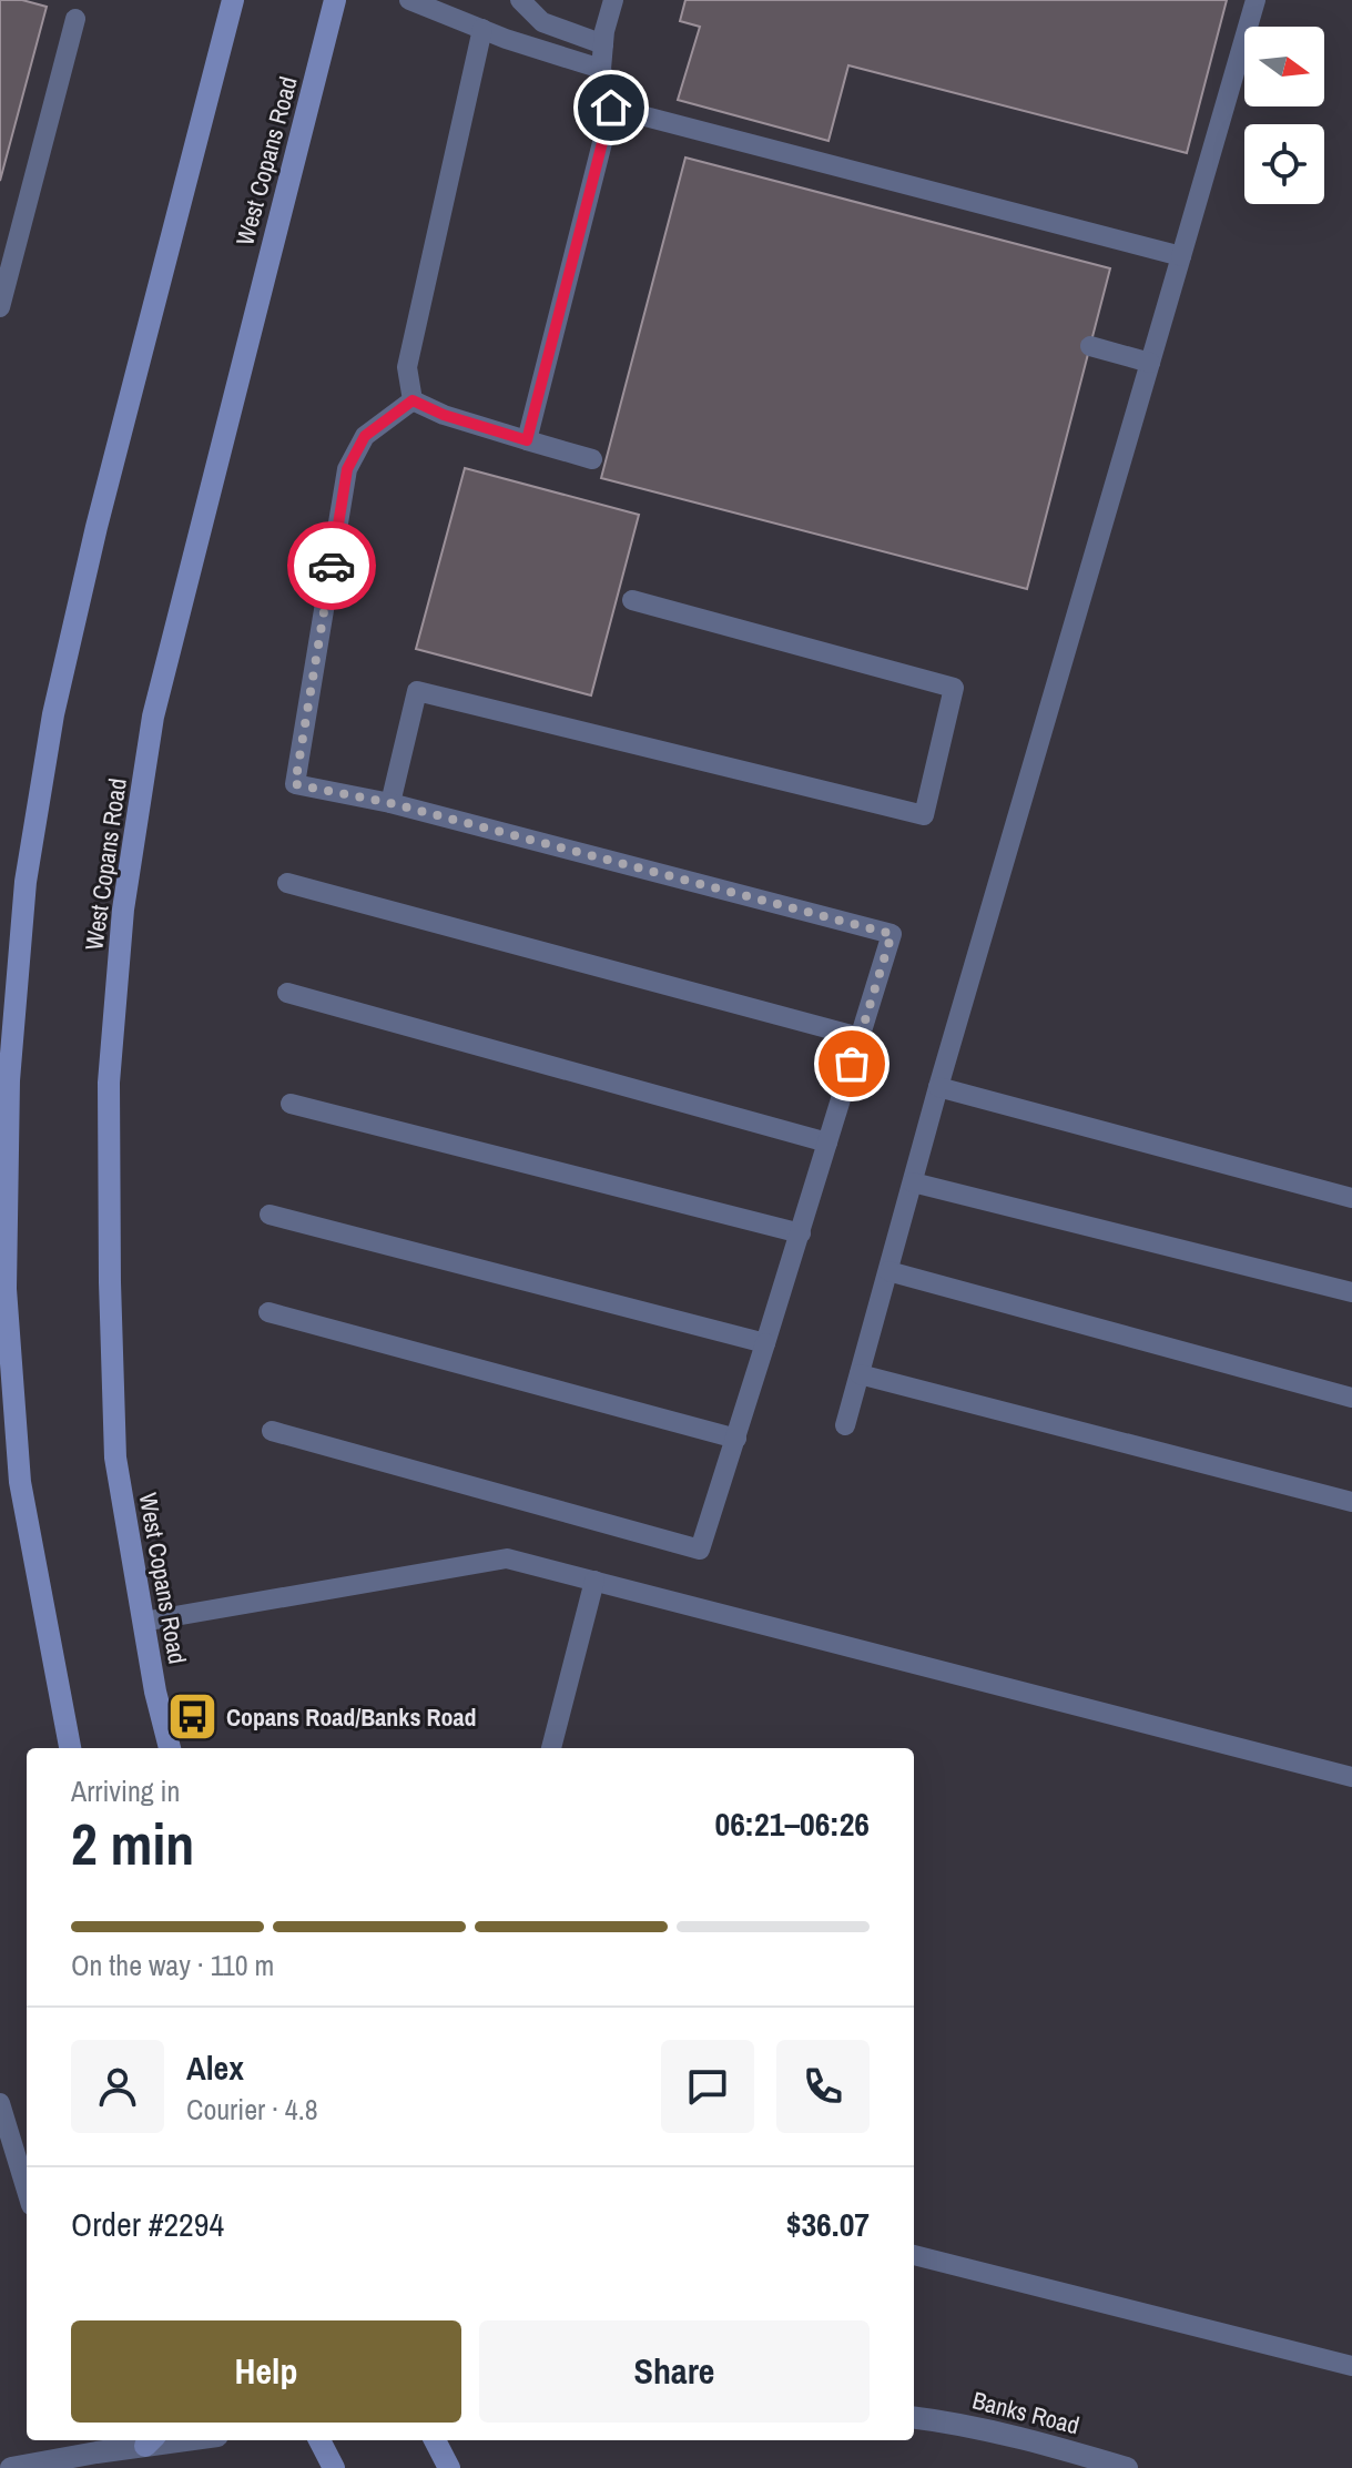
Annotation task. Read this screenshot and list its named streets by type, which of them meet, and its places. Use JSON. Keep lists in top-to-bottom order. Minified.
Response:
{"streets":{"main road":["West Copans Road"],"street":["Banks Road"]},"places":{"bus stop":["Copans Road/Banks Road"]},"north":"right","page":{"heading":["2 min","Arriving in","06:21–06:26"],"panel":["Alex","Courier · 4.8","Order #2294","$36.07"],"bar":"On the way · 110 m","buttons":["Help","Share"]}}
